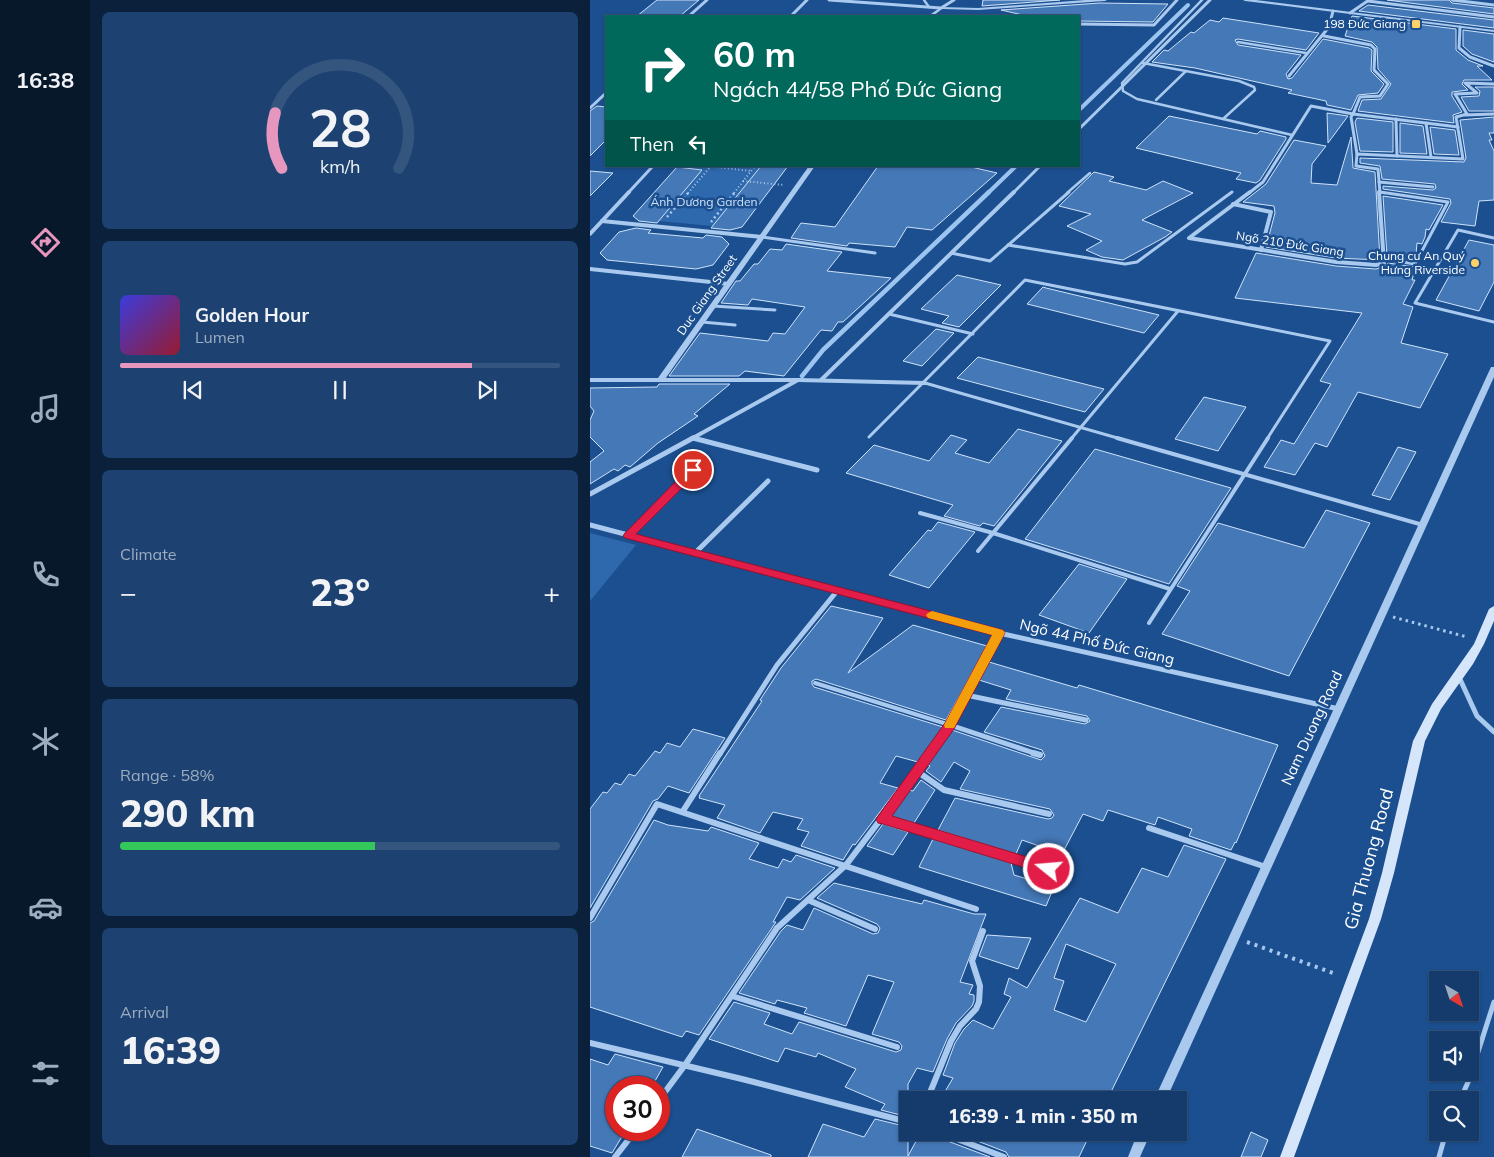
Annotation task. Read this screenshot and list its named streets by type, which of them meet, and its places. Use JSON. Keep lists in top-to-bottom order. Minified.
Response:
{"streets":{"main road":["Gia Thuong Road"],"street":["Ngõ 210 Đức Giang","Duc Giang Street","Ngõ 44 Phố Đức Giang","Nam Duong Road"]},"crossings":[["Ngõ 44 Phố Đức Giang","Nam Duong Road"]],"parks":["Ánh Dương Garden"],"places":{"transit":["198 Đức Giang"],"other":["Chung cư An Quý Hưng Riverside"]},"north":"bottom right","page":{"tabs":"16:38","turn":["60 m","Ngách 44/58 Phố Đức Giang"],"then":"Then","song":["Golden Hour","Lumen"],"tile":["Climate",["Range · 58%","290 km"],["Arrival","16:39"]],"heat":["−","23°","+"],"limit":"30","trip":"16:39 · 1 min · 350 m","gauge":["28","km/h"]}}
